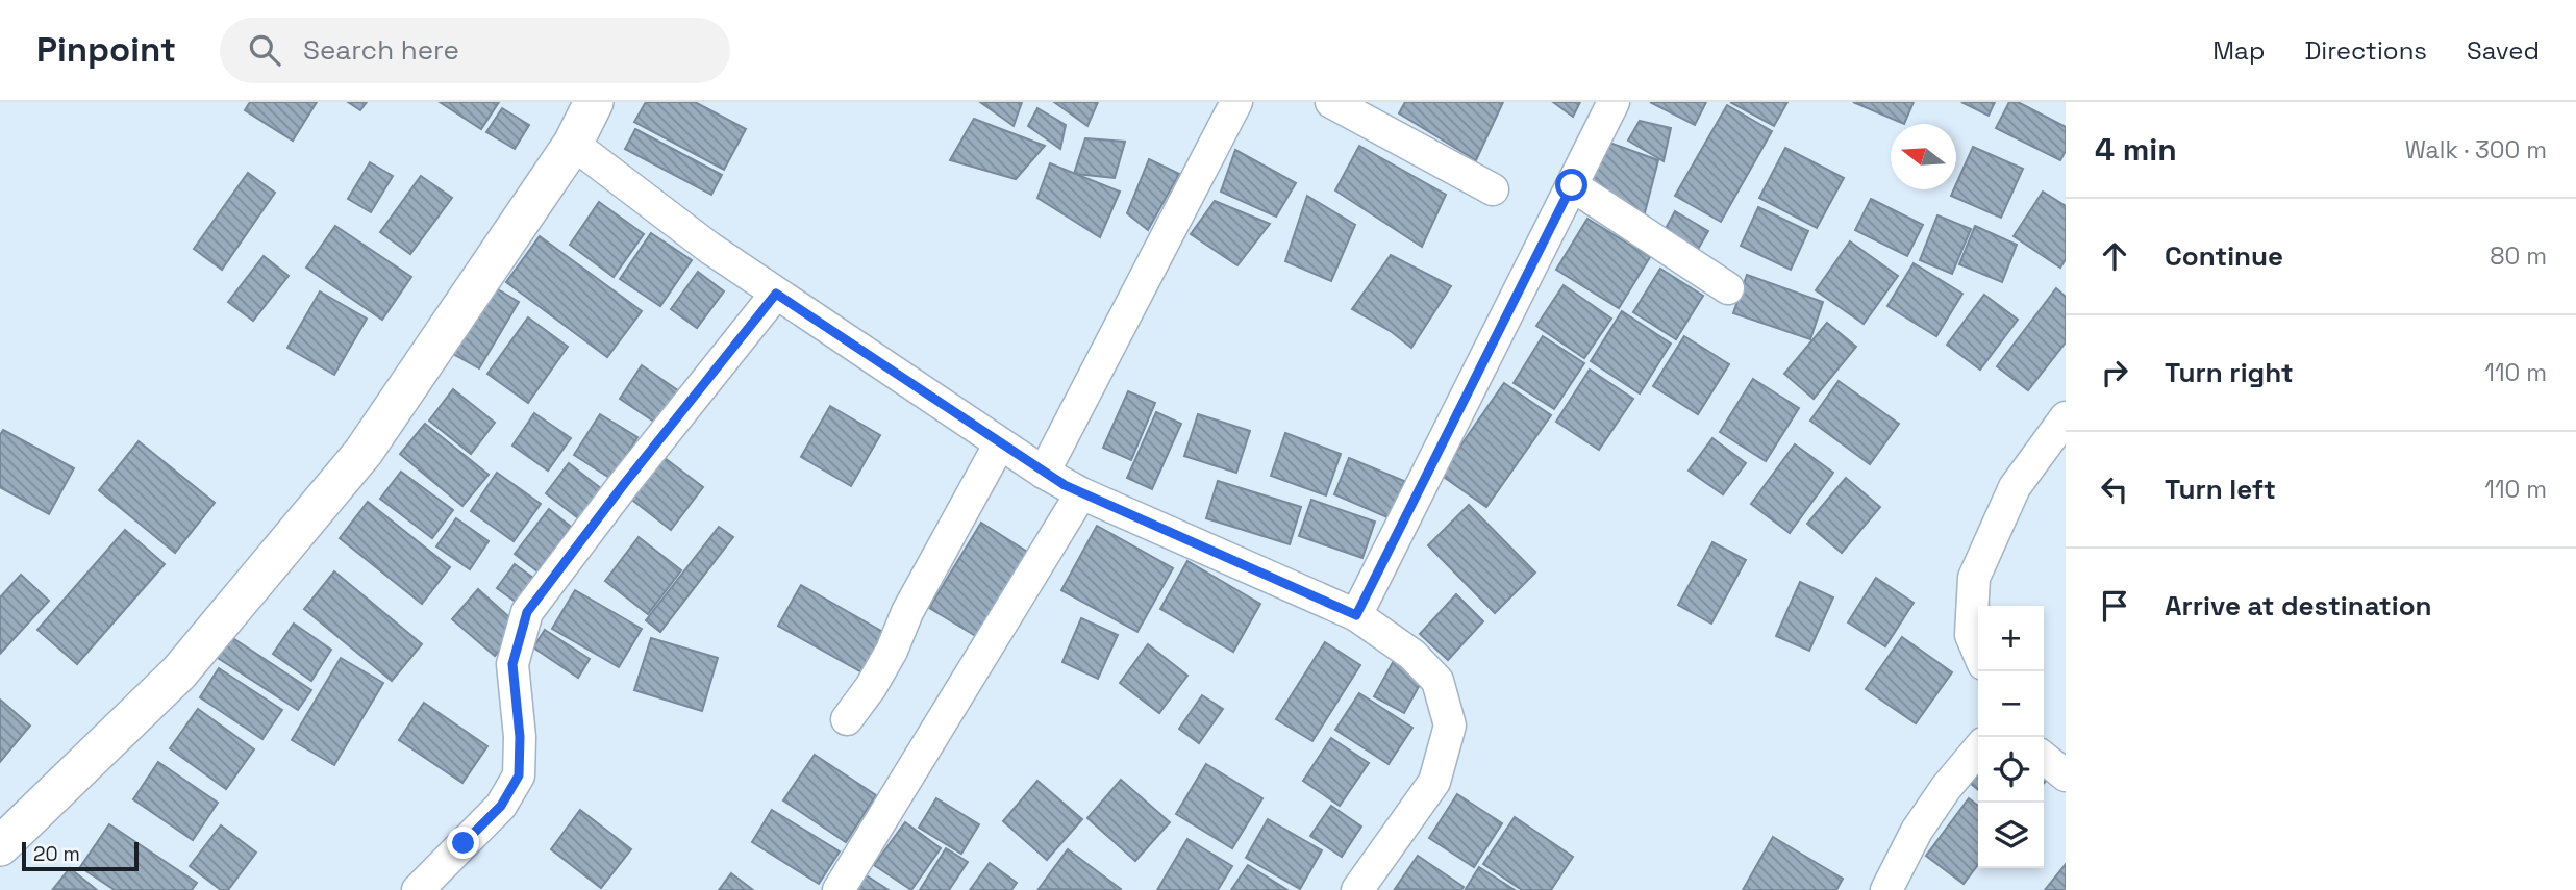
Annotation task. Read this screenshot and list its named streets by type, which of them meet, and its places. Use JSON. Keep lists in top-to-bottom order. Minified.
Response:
{"scale_bar":"20 m","north":"left","page":{"header":"Pinpoint","search":"Search here","nav":["Map","Directions","Saved"],"heading":["4 min","Walk · 300 m"],"list":[["Continue","80 m"],["Turn right","110 m"],["Turn left","110 m"],"Arrive at destination"],"map_buttons":["+","−"],"scale":"20 m"}}
